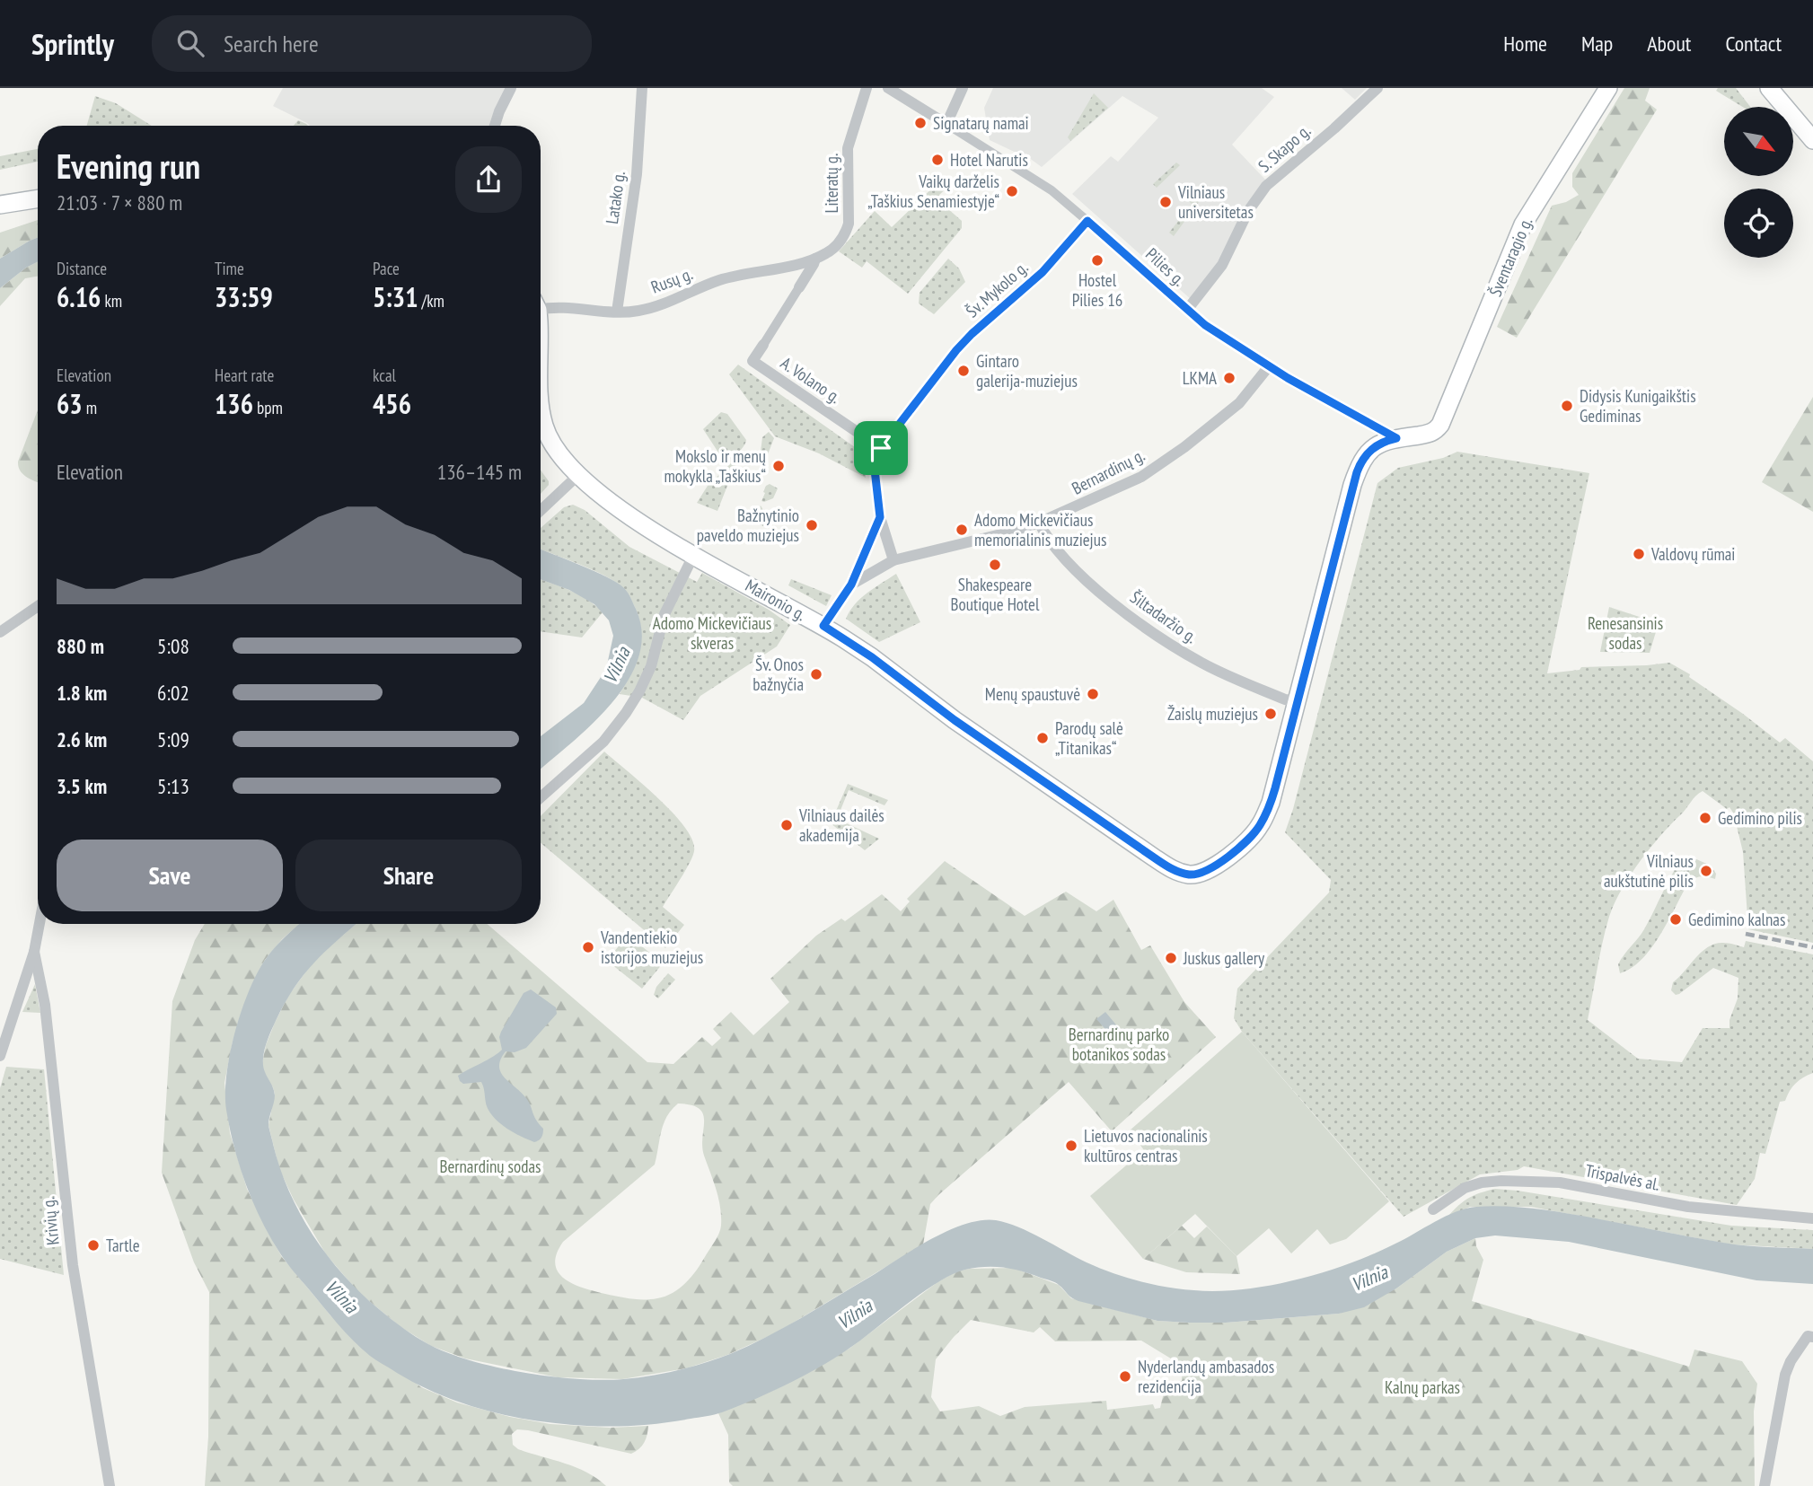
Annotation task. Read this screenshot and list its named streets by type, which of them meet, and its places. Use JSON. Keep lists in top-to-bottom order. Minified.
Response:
{"streets":{"main road":["Šventaragio g.","Maironio g."],"street":["S. Skapo g.","Literatų g.","Latako g.","Pilies g.","Rusų g.","Šv. Mykolo g.","A. Volano g.","Bernardinų g.","Šiltadaržio g.","Trispalvės al.","Krivių g."]},"crossings":[["S. Skapo g.","Pilies g."],["Literatų g.","Rusų g."],["Literatų g.","A. Volano g."],["Latako g.","Rusų g."],["Šventaragio g.","Pilies g."],["Pilies g.","Šv. Mykolo g."],["Pilies g.","Bernardinų g."],["Šv. Mykolo g.","A. Volano g."],["Šv. Mykolo g.","Bernardinų g."],["Šv. Mykolo g.","Maironio g."],["Bernardinų g.","Šiltadaržio g."],["Maironio g.","Šiltadaržio g."]],"water":["Vilnia"],"parks":["Adomo Mickevičiaus skveras","Renesansinis sodas","Bernardinų parko botanikos sodas","Bernardinų sodas","Kalnų parkas"],"places":["Signatarų namai","Hotel Narutis","Vaikų darželis „Taškius Senamiestyje“","Vilniaus universitetas","Hostel Pilies 16","Gintaro galerija-muziejus","LKMA","Didysis Kunigaikštis Gediminas","Mokslo ir menų mokykla „Taškius“","Bažnytinio paveldo muziejus","Adomo Mickevičiaus memorialinis muziejus","Valdovų rūmai","Shakespeare Boutique Hotel","Šv. Onos bažnyčia","Menų spaustuvė","Žaislų muziejus","Parodų salė „Titanikas“","Gedimino pilis","Vilniaus dailės akademija","Vilniaus aukštutinė pilis","Gedimino kalnas","Vandentiekio istorijos muziejus","Juskus gallery","Lietuvos nacionalinis kultūros centras","Tartle","Nyderlandų ambasados rezidencija"],"north":"bottom right","page":{"header":"Sprintly","search":"Search here","nav":["Home","Map","About","Contact"],"heading":["Evening run","21:03 · 7 × 880 m"],"stats":[["Distance","6.16 km"],["Time","33:59"],["Pace","5:31 /km"],["Elevation","63 m"],["Heart rate","136 bpm"],["kcal","456"]],"chart":["Elevation","136–145 m"],"list":[{"name":"880 m","note":"5:08"},{"name":"1.8 km","note":"6:02"},{"name":"2.6 km","note":"5:09"},{"name":"3.5 km","note":"5:13"}],"buttons":["Save","Share"]}}
